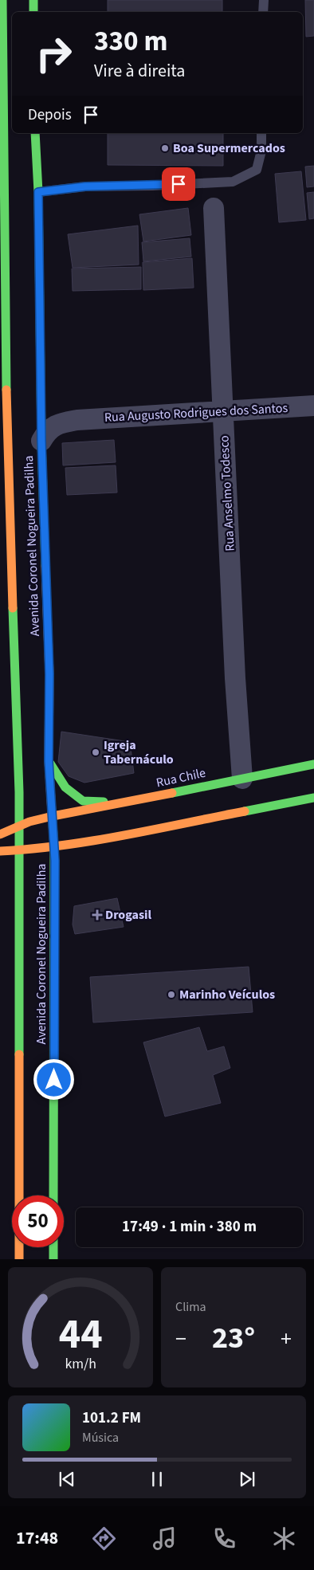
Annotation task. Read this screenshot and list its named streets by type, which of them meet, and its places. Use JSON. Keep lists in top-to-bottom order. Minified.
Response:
{"streets":{"main road":["Avenida Coronel Nogueira Padilha","Rua Chile"],"street":["Rua Augusto Rodrigues dos Santos","Rua Anselmo Todesco"]},"crossings":[["Rua Augusto Rodrigues dos Santos","Rua Anselmo Todesco"],["Rua Augusto Rodrigues dos Santos","Avenida Coronel Nogueira Padilha"],["Rua Anselmo Todesco","Rua Chile"],["Avenida Coronel Nogueira Padilha","Rua Chile"]],"places":{"other":["Boa Supermercados","Igreja Tabernáculo","Marinho Veículos"],"health":["Drogasil"]},"page":{"turn":["330 m","Vire à direita"],"then":"Depois","limit":"50","trip":"17:49 · 1 min · 380 m","tile":"Clima","heat":["−","23°","+"],"song":["101.2 FM","Música"],"tabs":"17:48","gauge":["44","km/h"]}}
